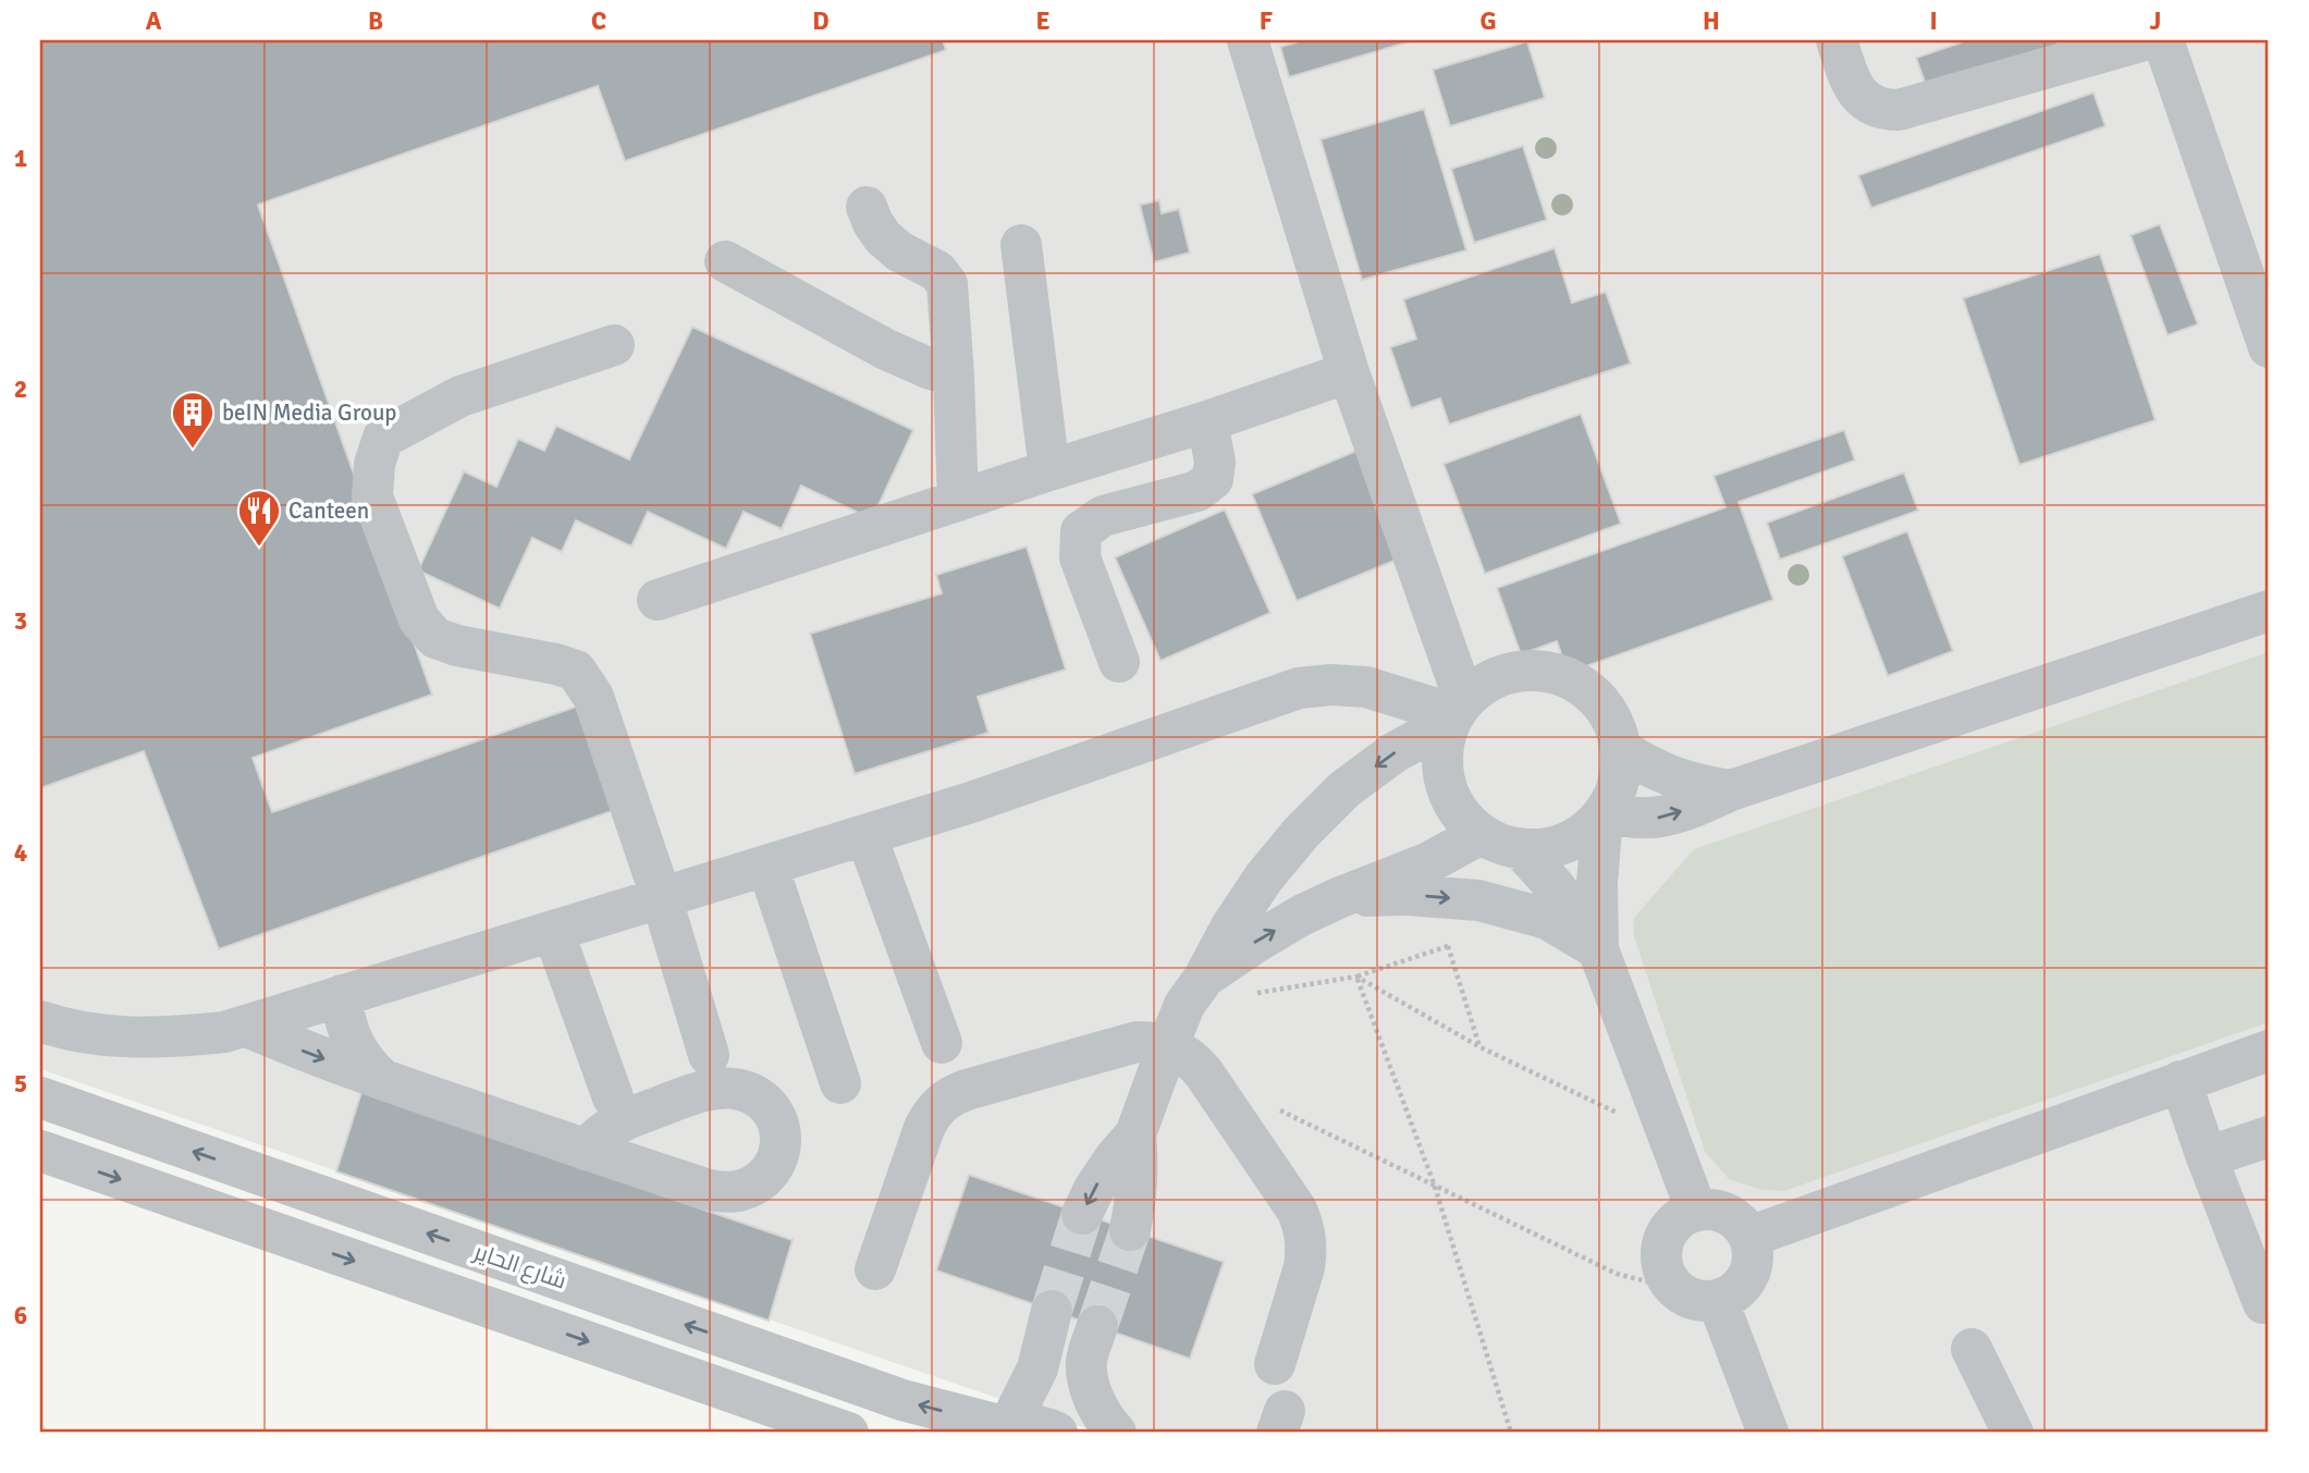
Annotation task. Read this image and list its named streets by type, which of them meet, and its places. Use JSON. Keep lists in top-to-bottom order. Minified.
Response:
{"streets":{"street":["شارع الحاير"]},"places":{"building":["beIN Media Group"],"restaurant":["Canteen"]},"grid":{"columns":["A","B","C","D","E","F","G","H","I","J"],"rows":["1","2","3","4","5","6"]}}
